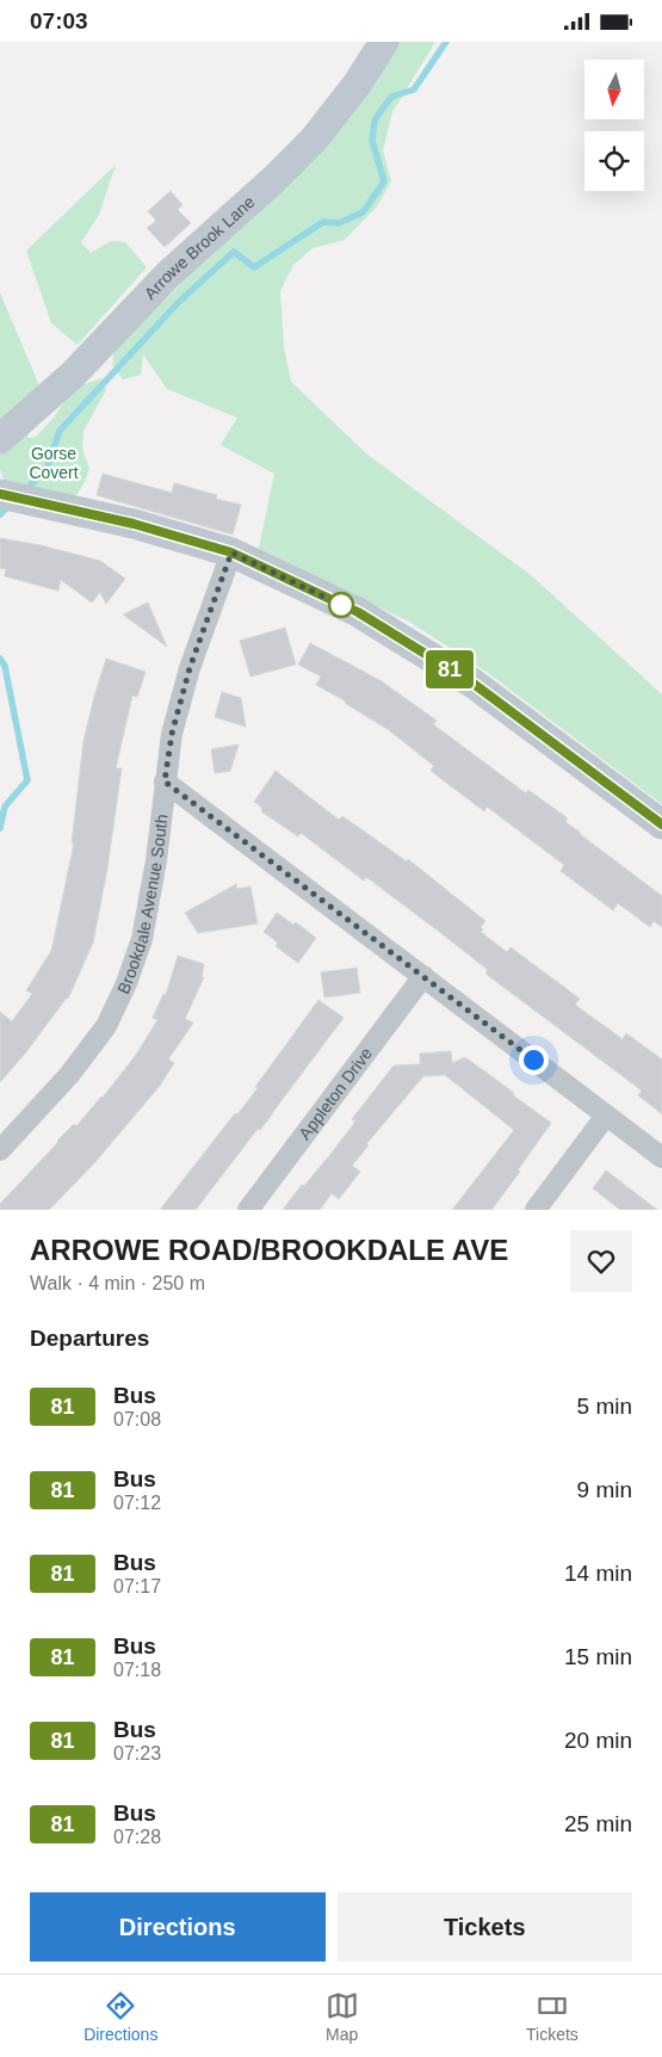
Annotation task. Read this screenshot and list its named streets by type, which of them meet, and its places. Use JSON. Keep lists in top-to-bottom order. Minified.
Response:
{"streets":{"street":["Arrowe Brook Lane","Brookdale Avenue South","Appleton Drive"]},"parks":["Gorse Covert"],"lines":["bus line 81"],"north":"bottom","page":{"status":"07:03","on_map":"81","heading":[["ARROWE ROAD/BROOKDALE AVE","Walk · 4 min · 250 m"],"Departures"],"list":[{"mark":"81","name":"Bus","note":"07:08","value":"5 min"},{"mark":"81","name":"Bus","note":"07:12","value":"9 min"},{"mark":"81","name":"Bus","note":"07:17","value":"14 min"},{"mark":"81","name":"Bus","note":"07:18","value":"15 min"},{"mark":"81","name":"Bus","note":"07:23","value":"20 min"},{"mark":"81","name":"Bus","note":"07:28","value":"25 min"}],"buttons":["Directions","Tickets"],"tabs":["Directions","Map","Tickets"]}}
